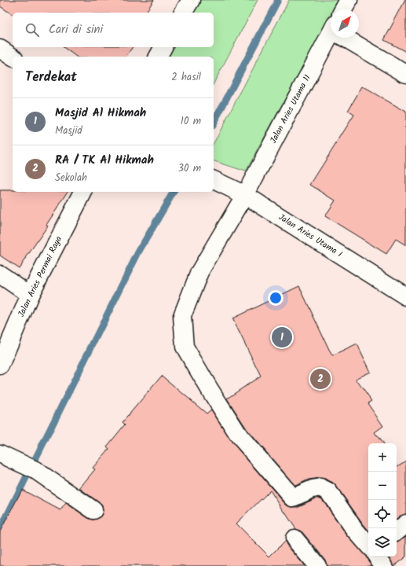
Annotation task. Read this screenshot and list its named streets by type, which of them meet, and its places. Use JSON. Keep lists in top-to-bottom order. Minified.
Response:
{"streets":{"street":["Jalan Aries Utama 11","Jalan Aries Utama I","Jalan Aries Permai Raya"]},"crossings":[["Jalan Aries Utama 11","Jalan Aries Utama I"]],"north":"top right","page":{"search":"Cari di sini","heading":["Terdekat","2 hasil"],"list":[{"mark":"1","name":"Masjid Al Hikmah","note":"Masjid","value":"10 m"},{"mark":"2","name":"RA / TK Al Hikmah","note":"Sekolah","value":"30 m"}],"pins":["1","2"],"map_buttons":["+","−"]}}
